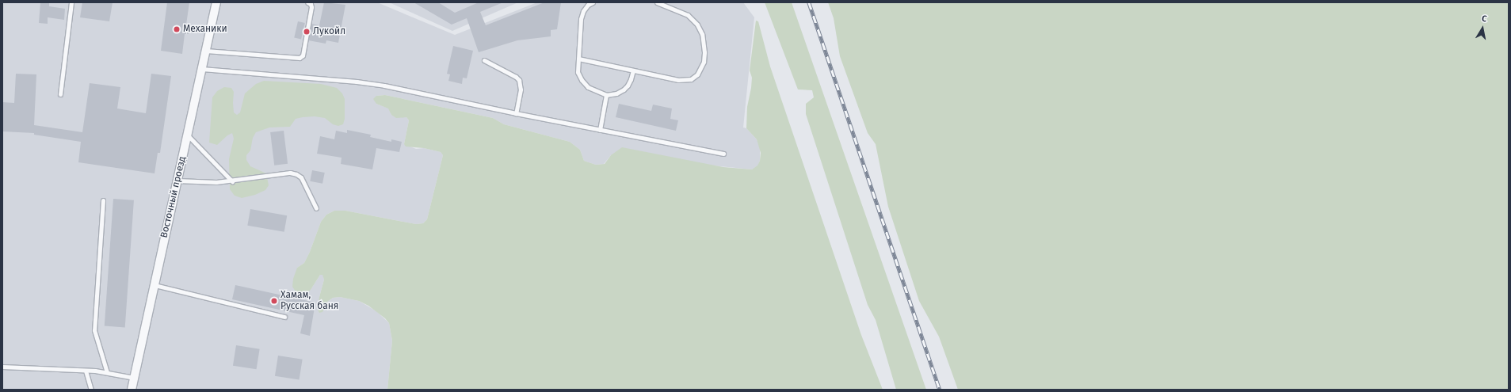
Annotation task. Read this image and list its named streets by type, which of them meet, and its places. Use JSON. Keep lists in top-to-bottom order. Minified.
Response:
{"streets":{"street":["Восточный проезд"]},"places":["Механики","Лукойл","Хамам, Русская баня"],"north":"top"}
